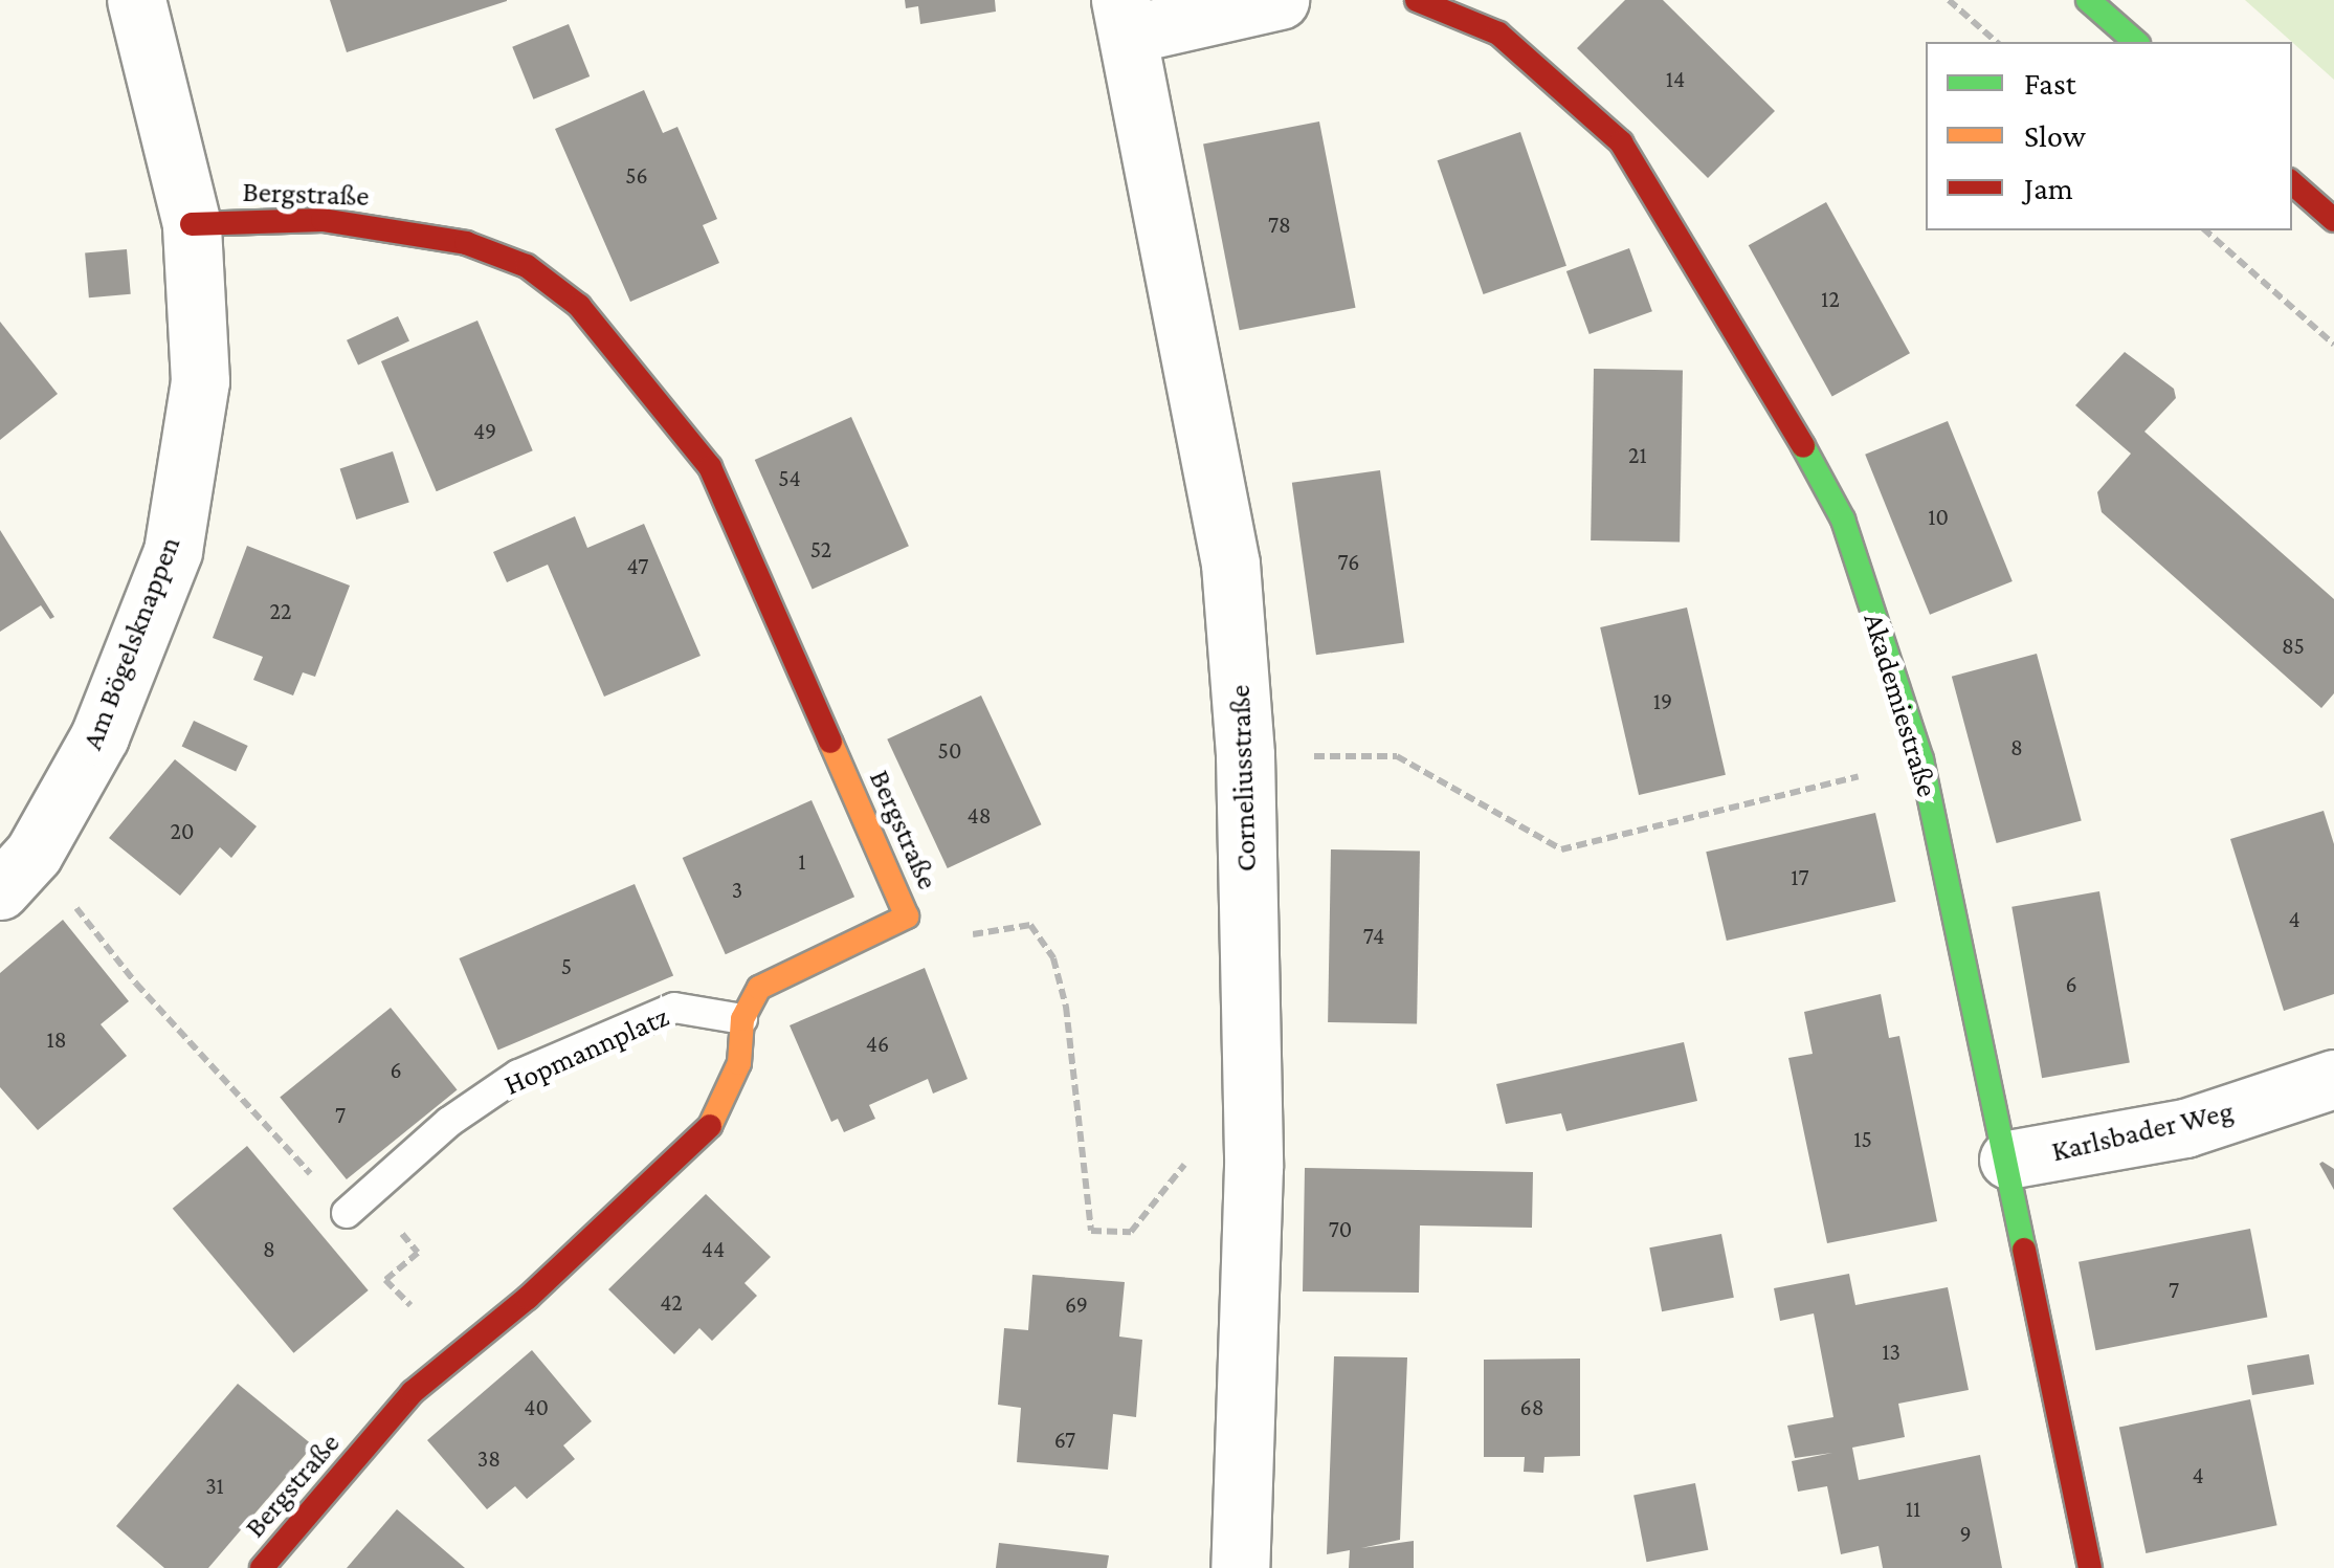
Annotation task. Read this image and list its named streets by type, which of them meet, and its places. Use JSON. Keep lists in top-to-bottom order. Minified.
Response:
{"streets":{"street":["Bergstraße","Am Bögelsknappen","Akademiestraße","Corneliusstraße","Karlsbader Weg"],"lane":["Hopmannplatz"]},"crossings":[["Bergstraße","Am Bögelsknappen"],["Bergstraße","Hopmannplatz"],["Akademiestraße","Karlsbader Weg"]],"house_numbers":["14","56","78","12","49","21","54","10","52","76","47","22","85","19","8","50","48","20","1","17","3","4","74","5","6","18","46","6","7","15","70","8","44","7","42","69","13","40","68","67","38","4","31","11","9"],"legend":["Fast","Slow","Jam"]}
